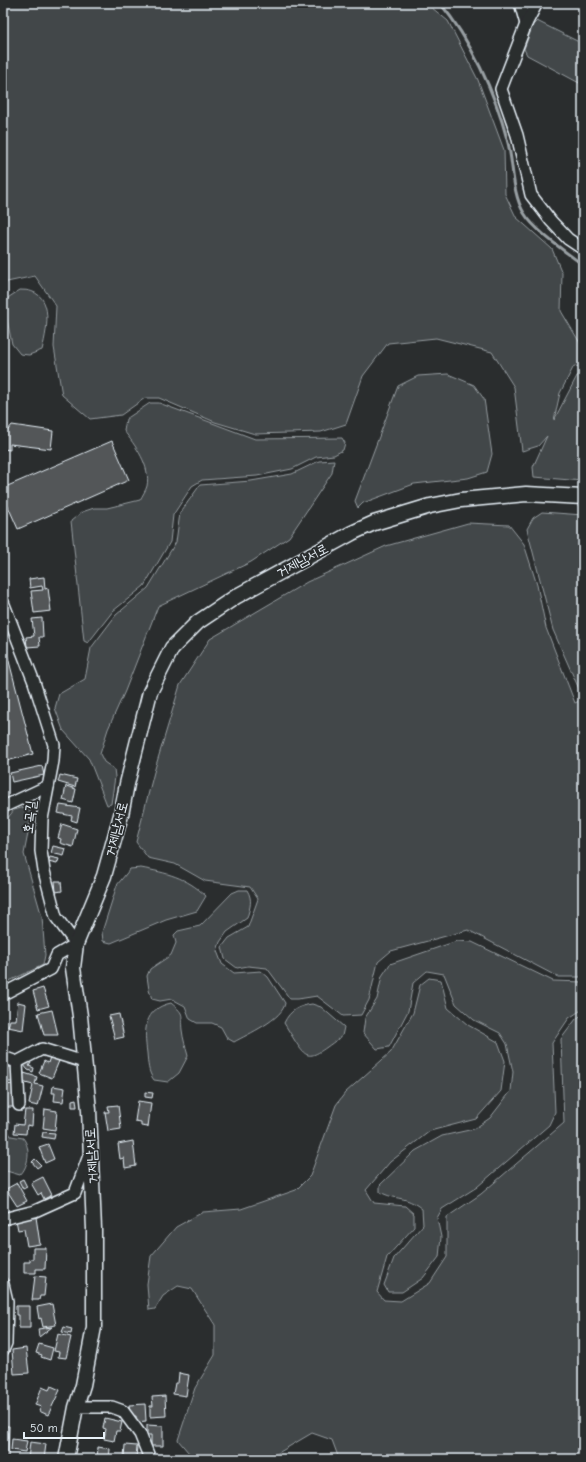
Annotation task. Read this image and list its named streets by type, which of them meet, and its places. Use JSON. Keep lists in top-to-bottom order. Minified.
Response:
{"streets":{"main road":["거제남서로"],"street":["호곡길"]},"crossings":[["거제남서로","호곡길"]],"scale_bar":"50 m"}
